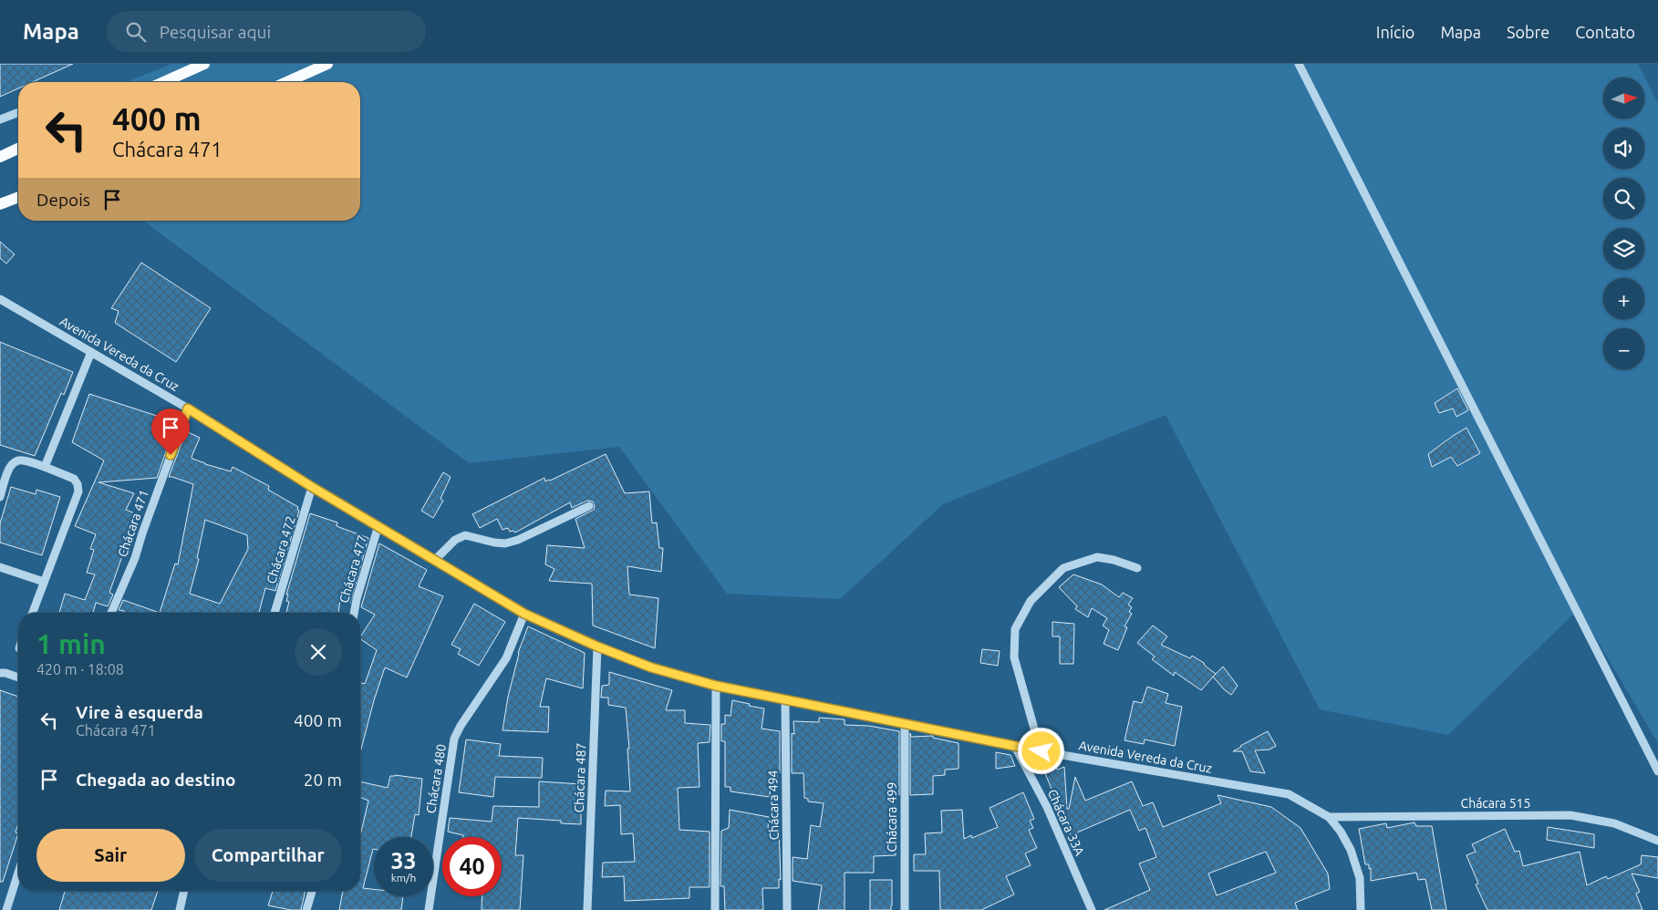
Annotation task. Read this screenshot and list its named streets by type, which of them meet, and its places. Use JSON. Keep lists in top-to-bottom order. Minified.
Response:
{"streets":{"street":["Avenida Vereda da Cruz","Chácara 471","Chácara 472","Chácara 477","Chácara 487","Chácara 480","Chácara 515","Chácara 494","Chácara 499","Chácara 33A"]},"crossings":[["Avenida Vereda da Cruz","Chácara 471"],["Avenida Vereda da Cruz","Chácara 472"],["Avenida Vereda da Cruz","Chácara 477"],["Avenida Vereda da Cruz","Chácara 487"],["Avenida Vereda da Cruz","Chácara 480"],["Avenida Vereda da Cruz","Chácara 515"],["Avenida Vereda da Cruz","Chácara 494"],["Avenida Vereda da Cruz","Chácara 499"],["Avenida Vereda da Cruz","Chácara 33A"]],"north":"right","page":{"header":"Mapa","search":"Pesquisar aqui","nav":["Início","Mapa","Sobre","Contato"],"map_buttons":["+","−"],"turn":["400 m","Chácara 471"],"then":"Depois","heading":["1 min","420 m · 18:08"],"list":[{"name":"Vire à esquerda","note":"Chácara 471","value":"400 m"},{"name":"Chegada ao destino","value":"20 m"}],"buttons":["Sair","Compartilhar"],"speed":"33 km/h","limit":"40"}}
